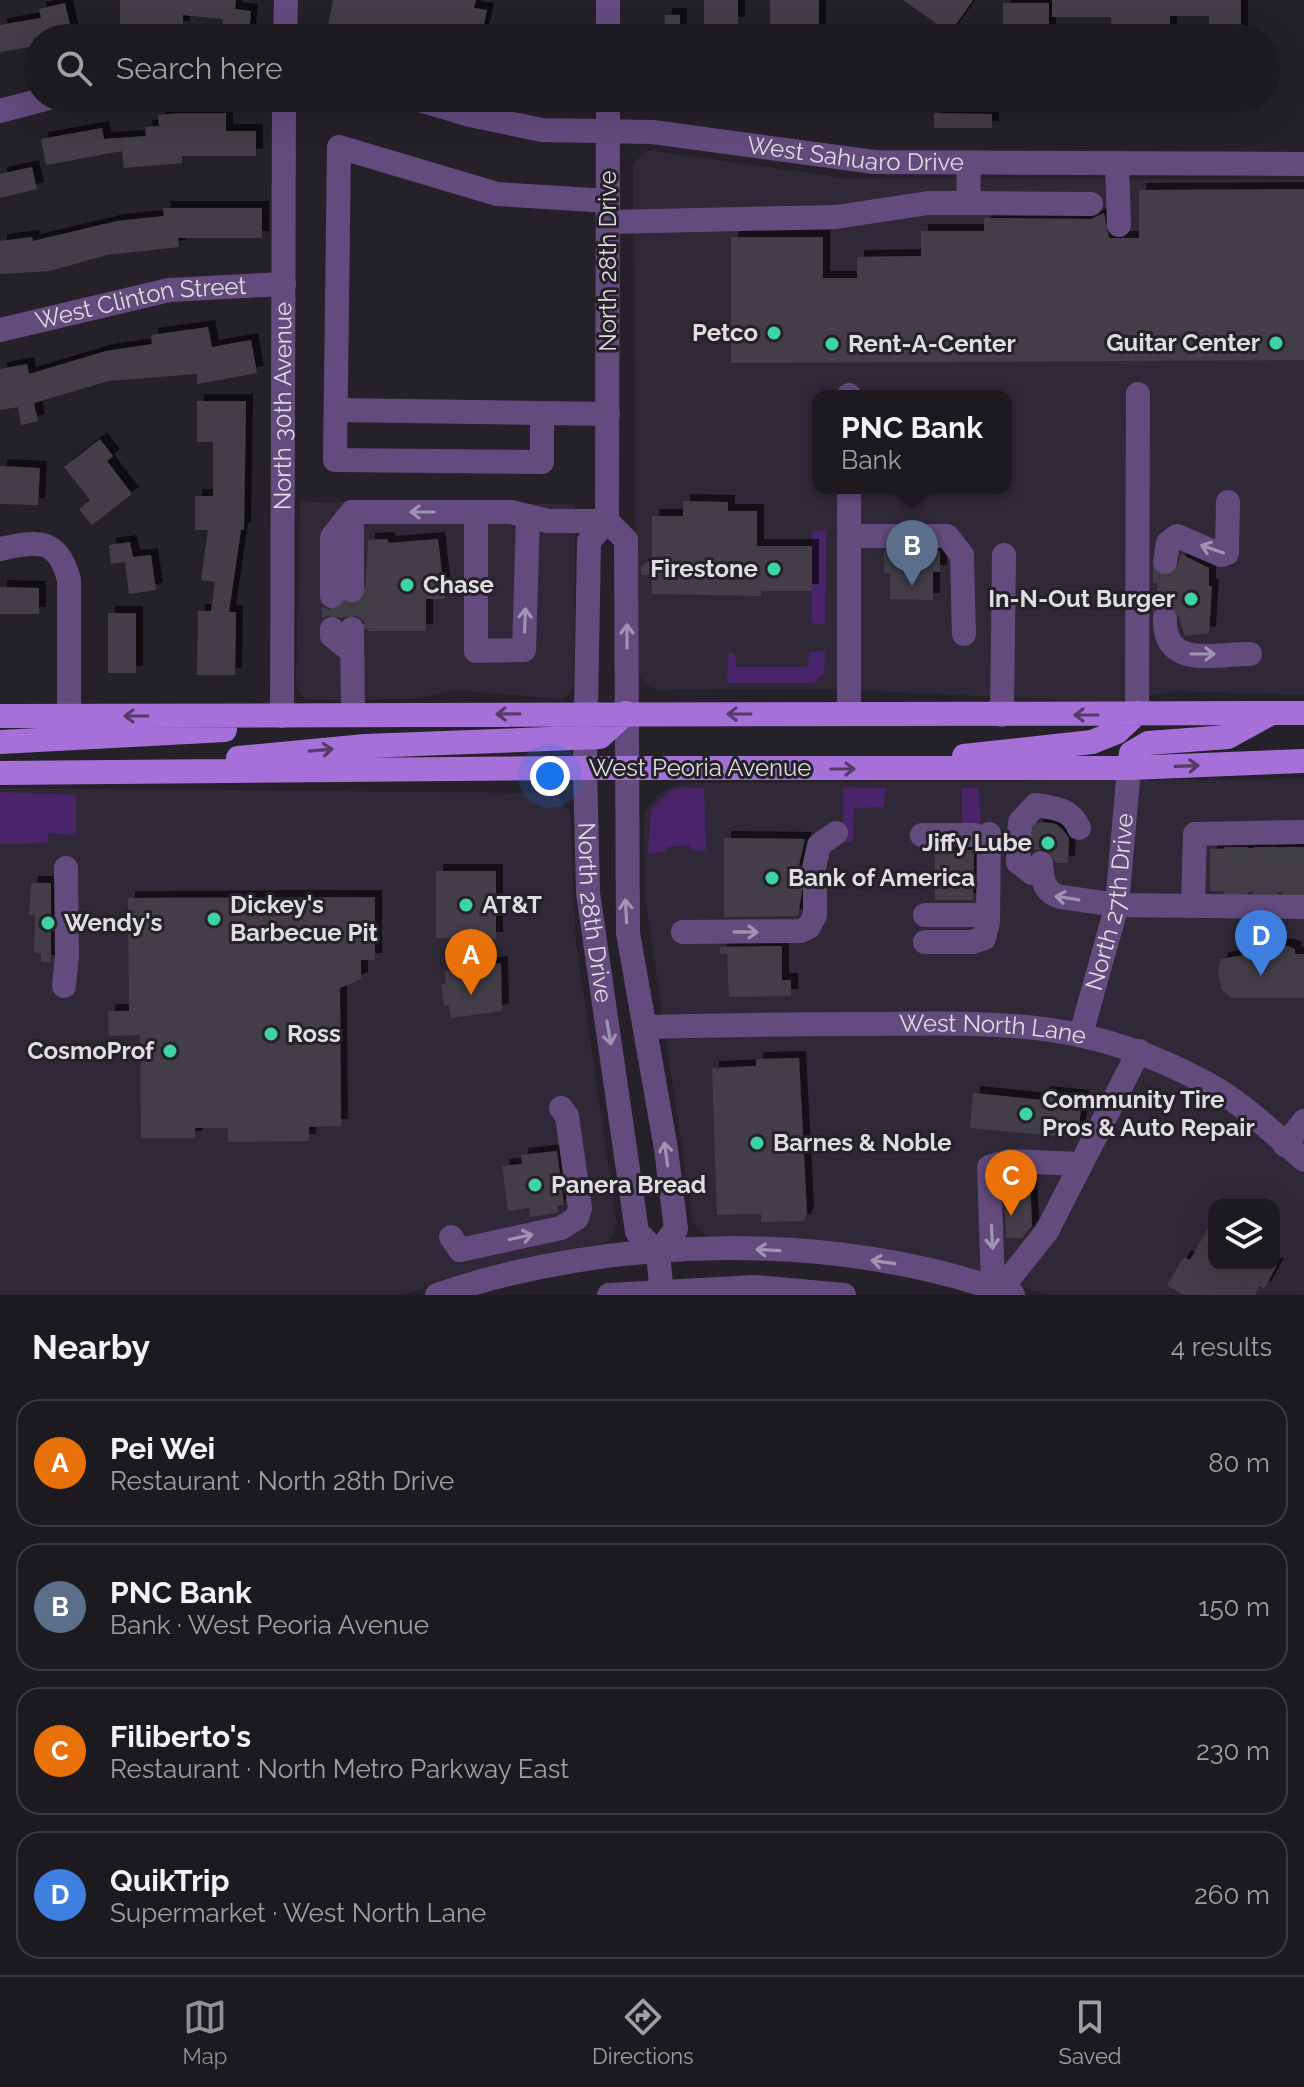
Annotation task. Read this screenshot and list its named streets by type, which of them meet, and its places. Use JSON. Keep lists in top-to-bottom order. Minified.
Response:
{"streets":{"main road":["West Peoria Avenue"],"street":["West Sahuaro Drive","North 28th Drive","West Clinton Street","North 30th Avenue","North 27th Drive","West North Lane"]},"crossings":[["West Sahuaro Drive","North 28th Drive"],["North 28th Drive","West Peoria Avenue"],["North 28th Drive","West North Lane"],["West Clinton Street","North 30th Avenue"],["West Peoria Avenue","North 27th Drive"],["North 27th Drive","West North Lane"]],"places":["Petco","Guitar Center","Rent-A-Center","Firestone","Chase","In-N-Out Burger","Jiffy Lube","Bank of America","AT&T","Dickey's Barbecue Pit","Wendy's","Ross","CosmoProf","Community Tire Pros & Auto Repair","Barnes & Noble","Panera Bread"],"page":{"search":"Search here","popup":["PNC Bank","Bank"],"pins":["B","D","A","C"],"heading":["Nearby","4 results"],"list":[{"mark":"A","name":"Pei Wei","note":"Restaurant · North 28th Drive","value":"80 m"},{"mark":"B","name":"PNC Bank","note":"Bank · West Peoria Avenue","value":"150 m"},{"mark":"C","name":"Filiberto's","note":"Restaurant · North Metro Parkway East","value":"230 m"},{"mark":"D","name":"QuikTrip","note":"Supermarket · West North Lane","value":"260 m"}],"nav":["Map","Directions","Saved"]}}
